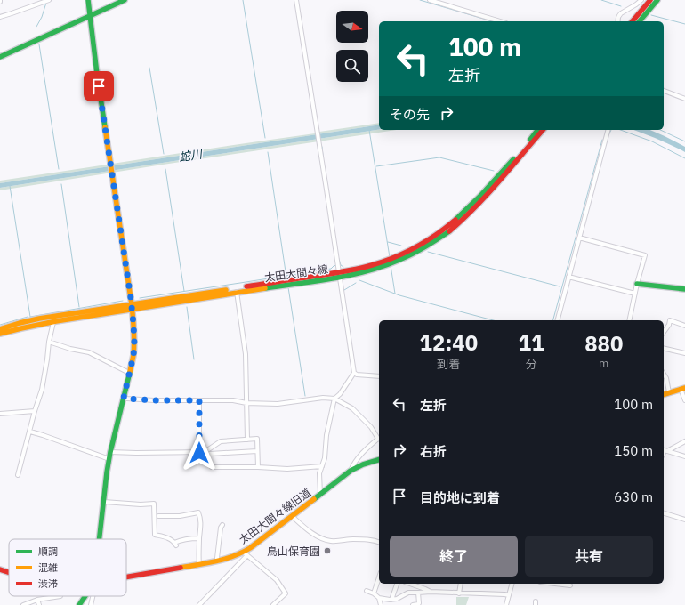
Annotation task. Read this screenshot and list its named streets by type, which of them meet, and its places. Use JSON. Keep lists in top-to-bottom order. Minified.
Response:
{"streets":{"main road":["太田大間々線","太田大間々線旧道"]},"water":["蛇川"],"places":["鳥山保育園"],"legend":["順調","混雑","渋滞"],"north":"right","page":{"turn":["100 m","左折"],"then":"その先","eta":["12:40","到着","11","分","880","m"],"list":[{"name":"左折","value":"100 m"},{"name":"右折","value":"150 m"},{"name":"目的地に到着","value":"630 m"}],"buttons":["終了","共有"]}}
